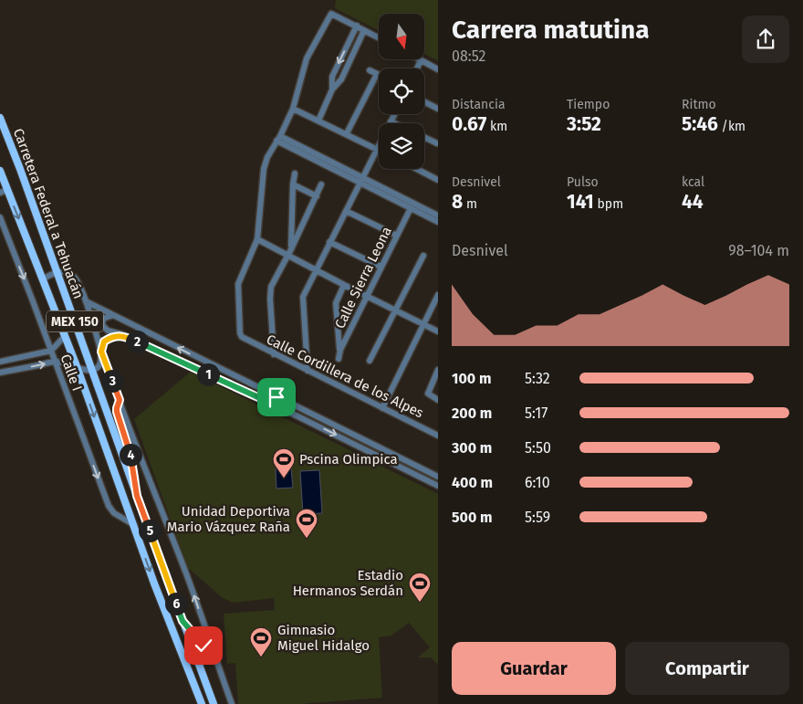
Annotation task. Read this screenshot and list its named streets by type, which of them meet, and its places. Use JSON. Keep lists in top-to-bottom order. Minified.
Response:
{"streets":{"main road":["Carretera Federal a Tehuacán","MEX 150"],"street":["Calle Sierra Leona","Calle I","Calle Cordillera de los Alpes"]},"crossings":[["Carretera Federal a Tehuacán","Calle I"]],"places":{"sports":["Pscina Olimpica","Unidad Deportiva Mario Vázquez Raña","Estadio Hermanos Serdán","Gimnasio Miguel Hidalgo"]},"north":"bottom","page":{"heading":["Carrera matutina","08:52"],"stats":[["Distancia","0.67 km"],["Tiempo","3:52"],["Ritmo","5:46 /km"],["Desnivel","8 m"],["Pulso","141 bpm"],["kcal","44"]],"chart":["Desnivel","98–104 m"],"pins":["2","1","3","4","5","6"],"list":[{"name":"100 m","note":"5:32"},{"name":"200 m","note":"5:17"},{"name":"300 m","note":"5:50"},{"name":"400 m","note":"6:10"},{"name":"500 m","note":"5:59"}],"buttons":["Guardar","Compartir"]}}
